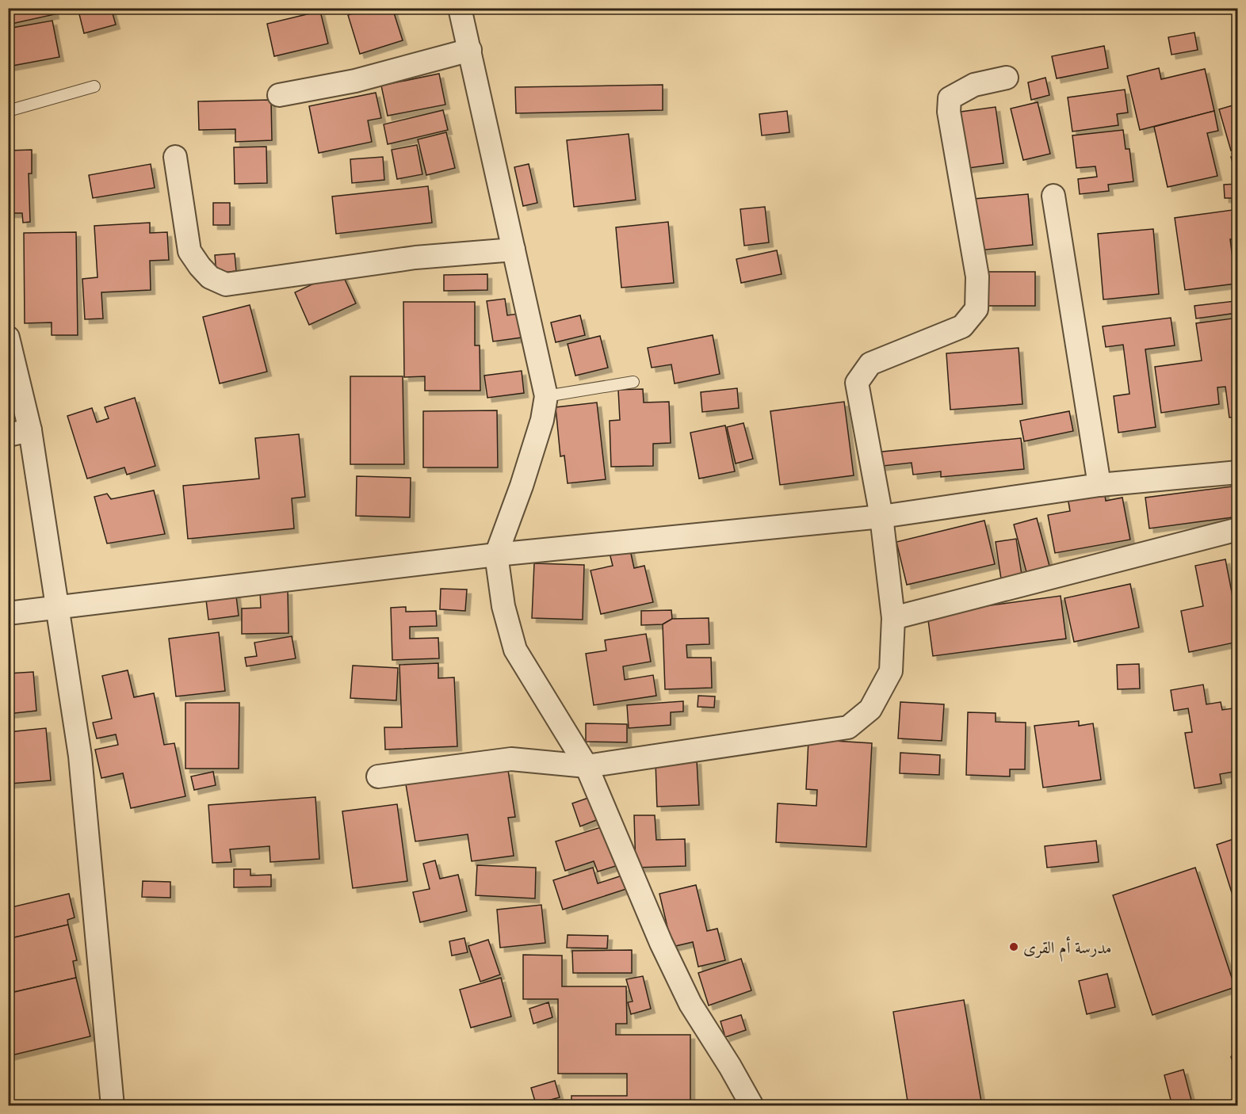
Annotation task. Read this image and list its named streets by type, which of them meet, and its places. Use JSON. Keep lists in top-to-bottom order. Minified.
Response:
{"places":["مدرسة أم القرى"]}
